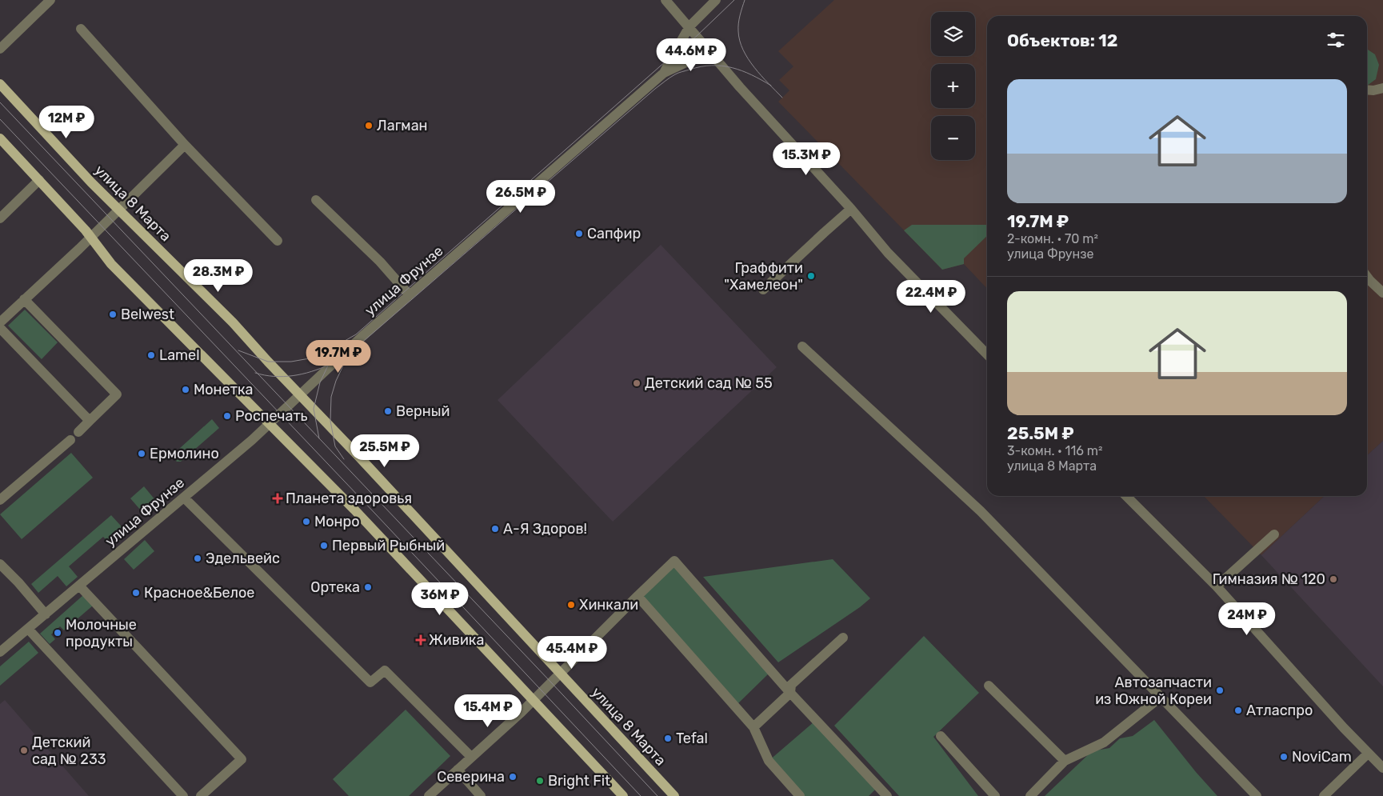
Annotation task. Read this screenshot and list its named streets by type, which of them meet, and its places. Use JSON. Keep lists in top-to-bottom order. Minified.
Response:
{"streets":{"main road":["улица 8 Марта"],"street":["улица Фрунзе"]},"crossings":[["улица 8 Марта","улица Фрунзе"]],"places":{"other":["Лагман","Сапфир","Граффити \"Хамелеон\"","Belwest","Lamel","Детский сад № 55","Монетка","Верный","Роспечать","Ермолино","Монро","А-Я Здоров!","Первый Рыбный","Эдельвейс","Гимназия № 120","Ортека","Красное&Белое","Хинкали","Молочные продукты","Автозапчасти из Южной Кореи","Атласпро","Tefal","Детский сад № 233","NoviСam","Северина","Bright Fit"],"health":["Планета здоровья","Живика"]},"page":{"map_buttons":["+","−"],"heading":"Объектов: 12","price":["44.6M ₽","12M ₽","15.3M ₽","26.5M ₽","28.3M ₽","22.4M ₽","19.7M ₽","25.5M ₽","36M ₽","24M ₽","45.4M ₽","15.4M ₽"],"list":[{"name":"19.7M ₽","note":"2-комн. · 70 m² · улица Фрунзе"},{"name":"25.5M ₽","note":"3-комн. · 116 m² · улица 8 Марта"}]}}
